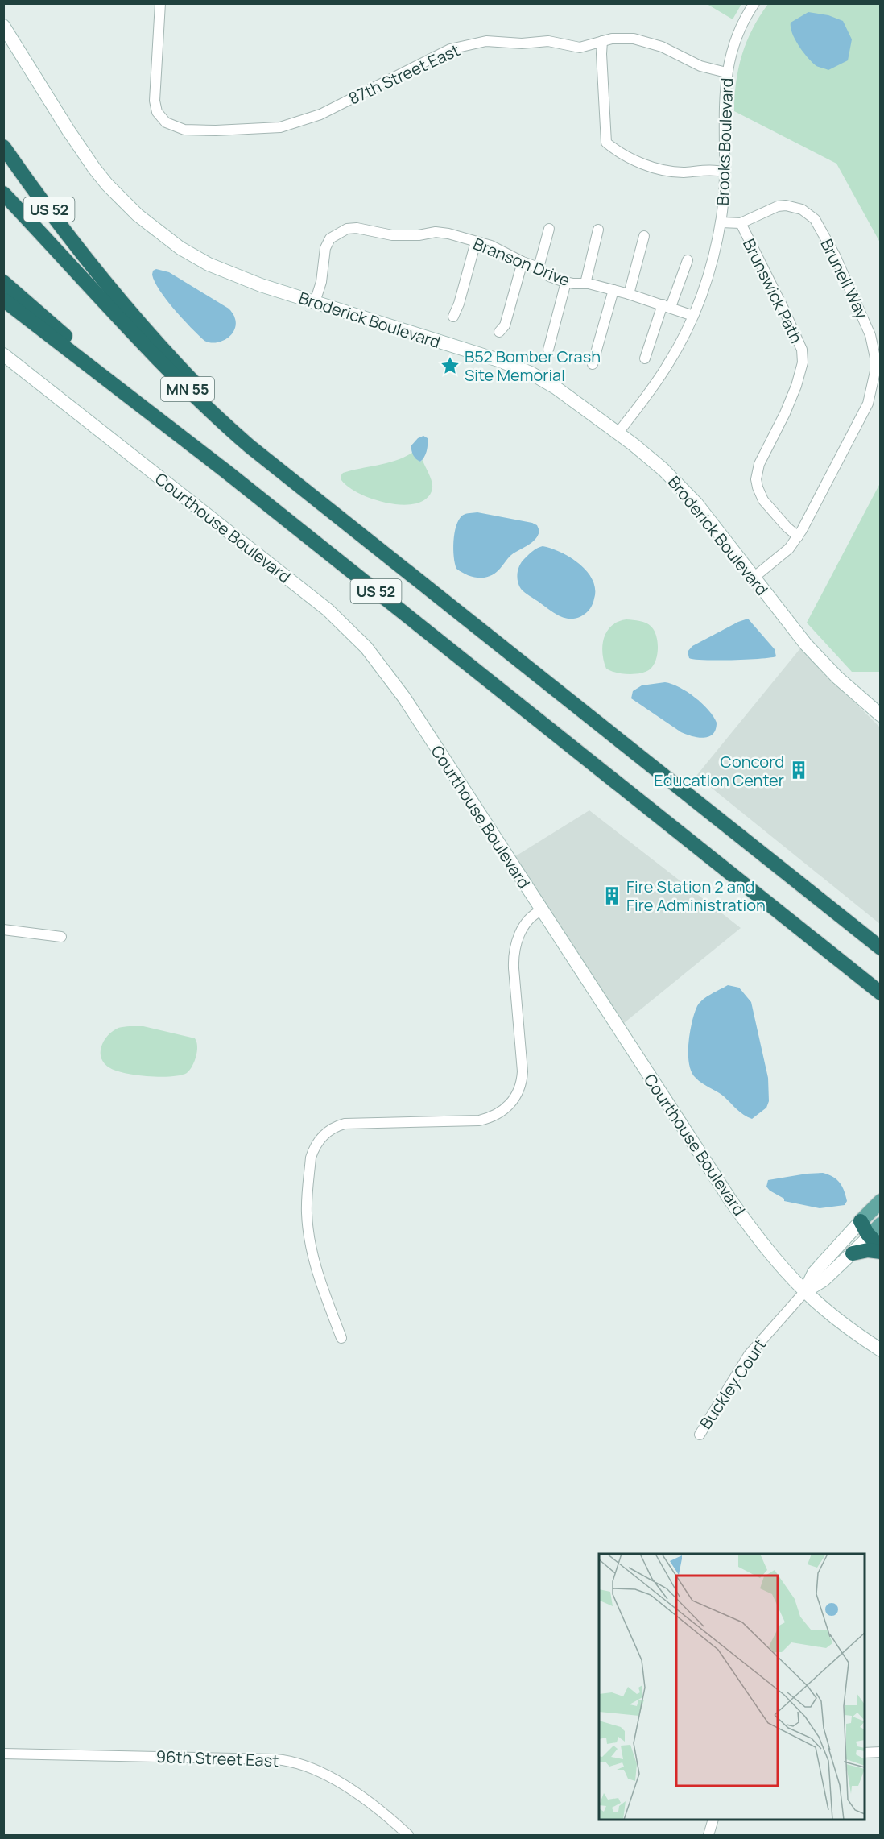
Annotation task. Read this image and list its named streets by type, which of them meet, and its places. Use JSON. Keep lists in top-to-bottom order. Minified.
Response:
{"streets":{"highway":["US 52","MN 55"],"street":["87th Street East","Brooks Boulevard","Branson Drive","Brunell Way","Brunswick Path","Broderick Boulevard","Courthouse Boulevard","Buckley Court","96th Street East"]},"crossings":[["87th Street East","Brooks Boulevard"],["Brooks Boulevard","Branson Drive"],["Brooks Boulevard","Brunell Way"],["Brooks Boulevard","Broderick Boulevard"],["US 52","MN 55"],["Branson Drive","Broderick Boulevard"],["Brunell Way","Brunswick Path"],["Brunell Way","Broderick Boulevard"],["Courthouse Boulevard","Buckley Court"]],"places":{"place":["B52 Bomber Crash Site Memorial"],"building":["Concord Education Center","Fire Station 2 and Fire Administration"]}}
